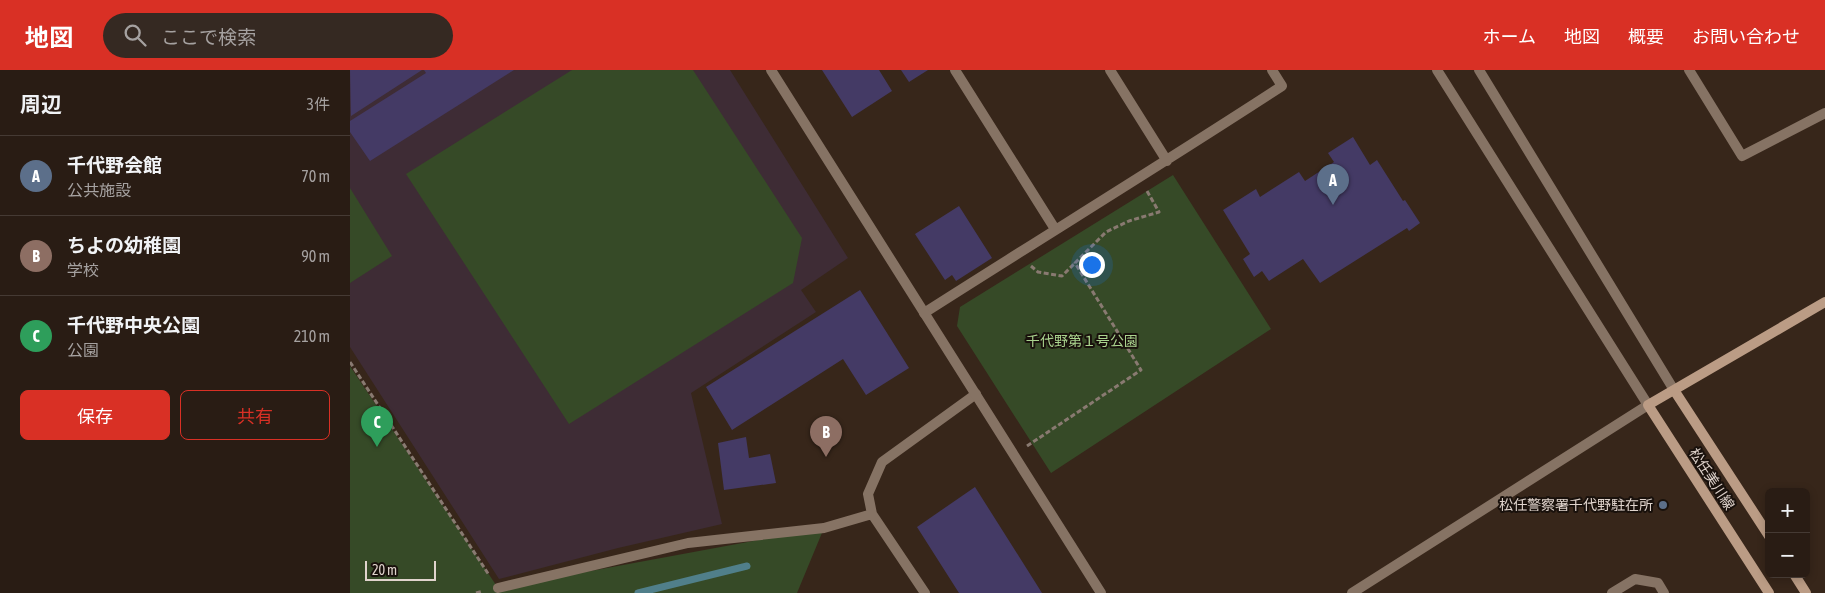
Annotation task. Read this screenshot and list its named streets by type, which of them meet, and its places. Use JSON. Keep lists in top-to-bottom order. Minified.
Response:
{"streets":{"main road":["松任美川線"]},"parks":["千代野第１号公園"],"places":["松任警察署千代野駐在所"],"scale_bar":"20 m","page":{"header":"地図","search":"ここで検索","nav":["ホーム","地図","概要","お問い合わせ"],"heading":["周辺","3件"],"list":[{"mark":"A","name":"千代野会館","note":"公共施設","value":"70 m"},{"mark":"B","name":"ちよの幼稚園","note":"学校","value":"90 m"},{"mark":"C","name":"千代野中央公園","note":"公園","value":"210 m"}],"pins":["A","C","B"],"buttons":["保存","共有"],"map_buttons":["+","−"],"scale":"20 m"}}
